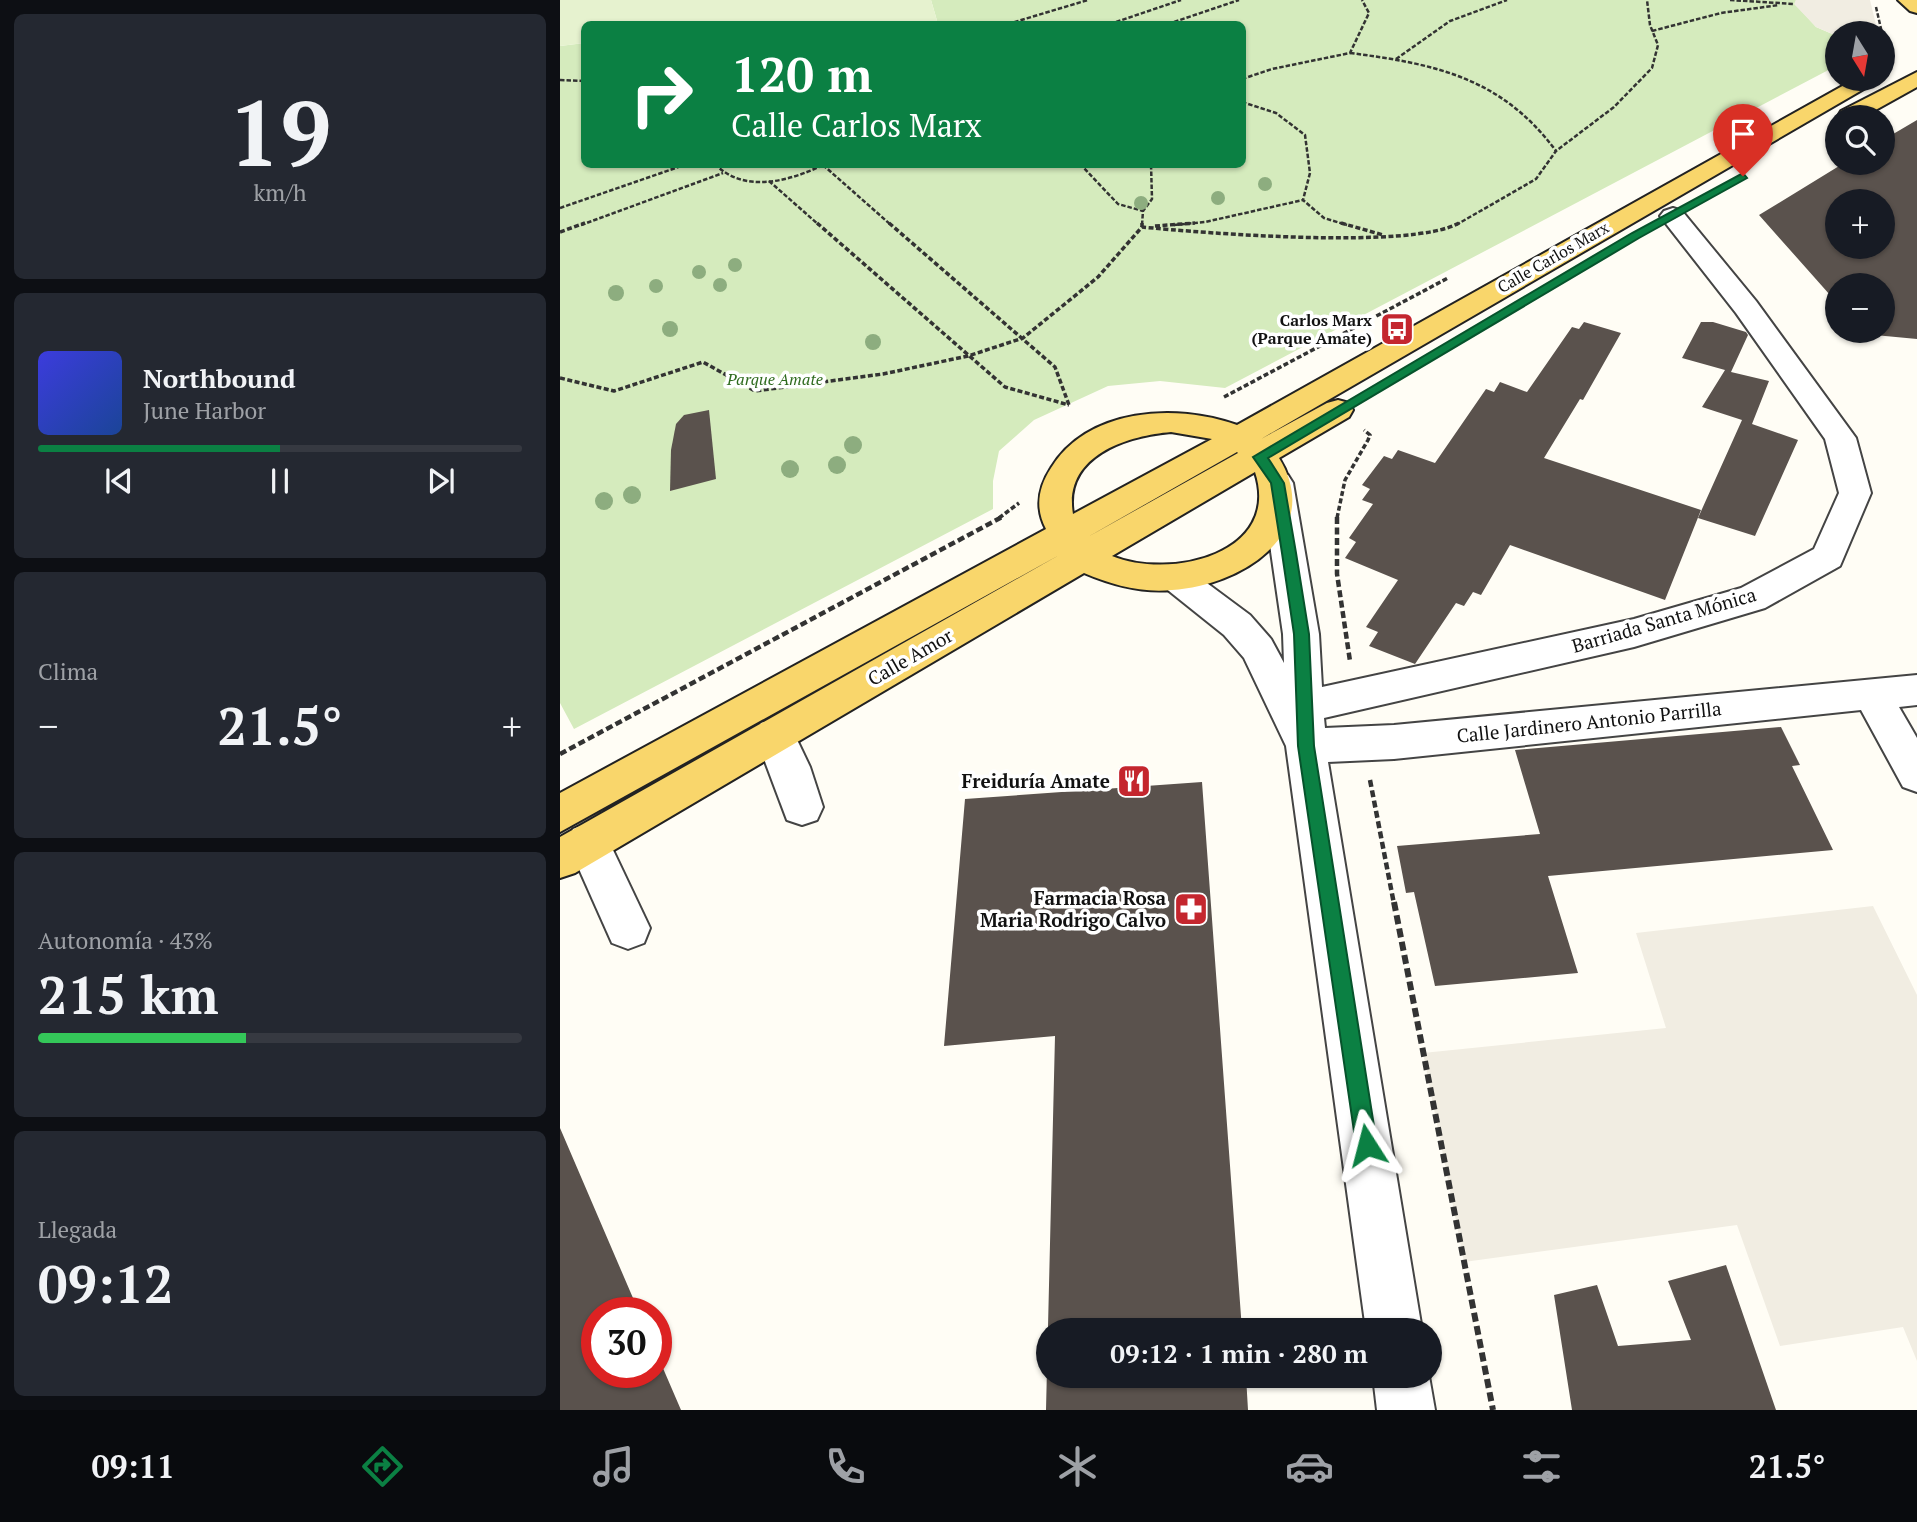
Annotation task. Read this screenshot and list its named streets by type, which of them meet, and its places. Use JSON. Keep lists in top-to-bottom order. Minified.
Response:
{"streets":{"main road":["Calle Carlos Marx","Calle Amor"],"street":["Barriada Santa Mónica","Calle Jardinero Antonio Parrilla"]},"crossings":[["Calle Carlos Marx","Barriada Santa Mónica"],["Calle Carlos Marx","Calle Amor"],["Barriada Santa Mónica","Calle Jardinero Antonio Parrilla"]],"parks":["Parque Amate"],"places":{"bus stop":["Carlos Marx (Parque Amate)"],"restaurant":["Freiduría Amate"],"pharmacy":["Farmacia Rosa Maria Rodrigo Calvo"]},"north":"bottom","page":{"tile":[["19","km/h"],"Clima",["Autonomía · 43%","215 km"],["Llegada","09:12"]],"map_buttons":["+","−"],"turn":["120 m","Calle Carlos Marx"],"song":["Northbound","June Harbor"],"heat":["−","21.5°","+"],"limit":"30","trip":"09:12 · 1 min · 280 m","tabs":["09:11","21.5°"]}}
